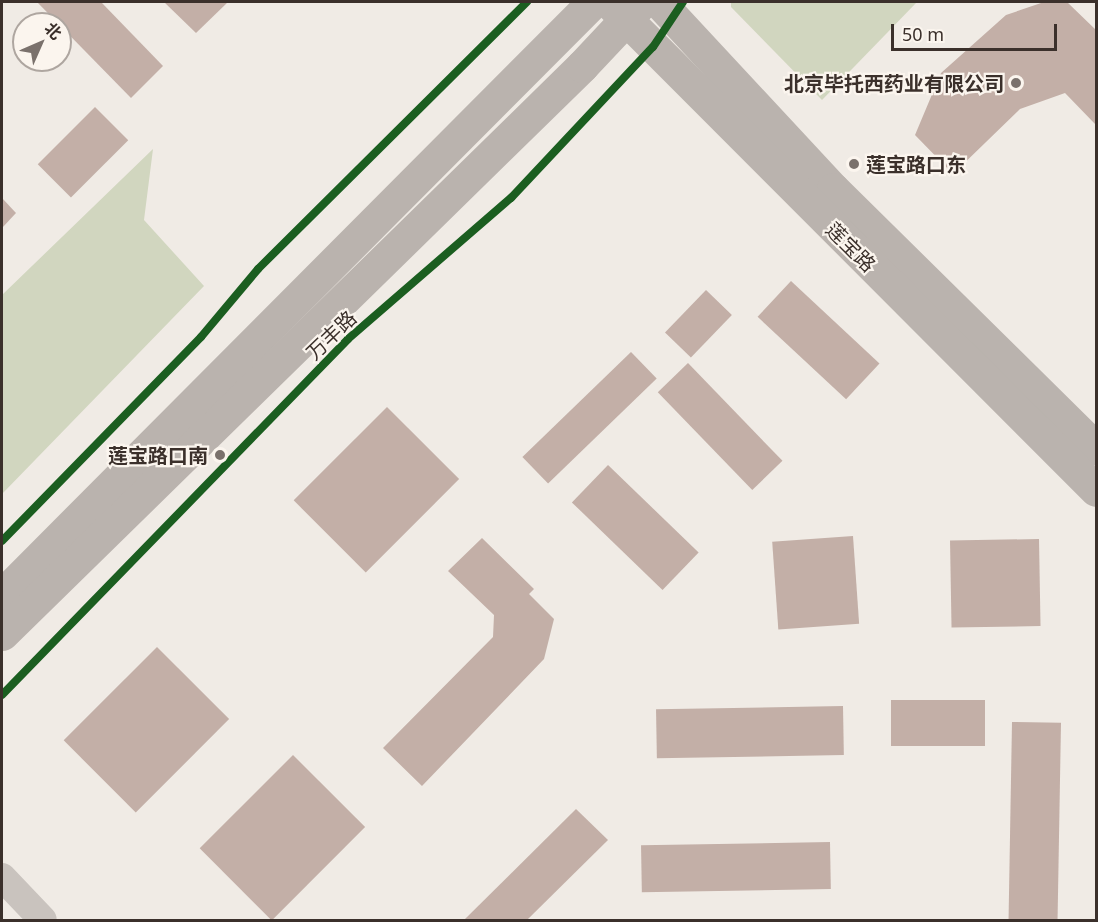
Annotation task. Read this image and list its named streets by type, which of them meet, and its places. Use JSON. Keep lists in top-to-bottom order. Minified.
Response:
{"streets":{"main road":["莲宝路","万丰路"]},"crossings":[["莲宝路","万丰路"]],"places":["北京毕托西药业有限公司","莲宝路口东","莲宝路口南"],"scale_bar":"50 m","north":"top right"}
